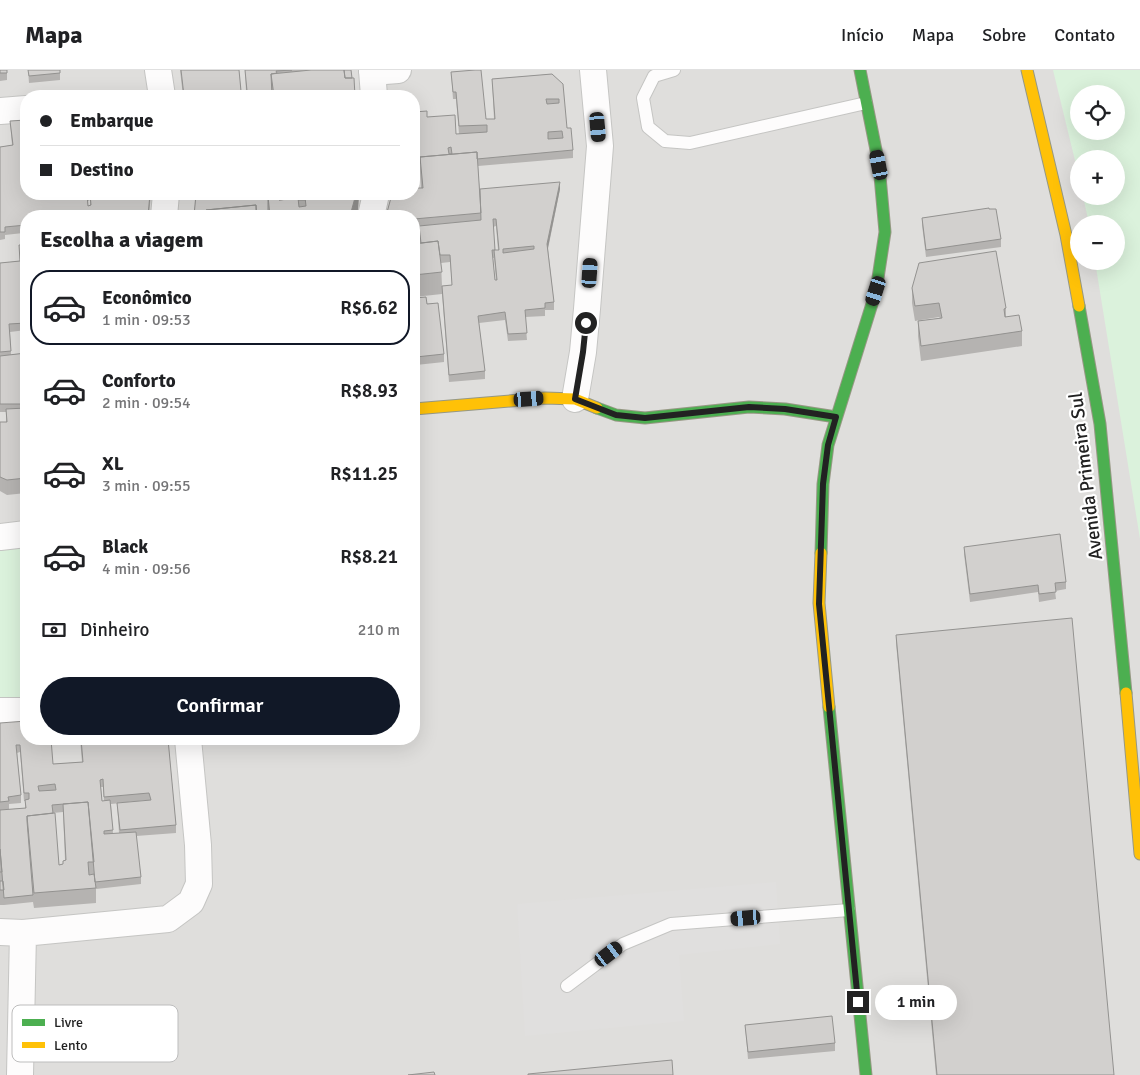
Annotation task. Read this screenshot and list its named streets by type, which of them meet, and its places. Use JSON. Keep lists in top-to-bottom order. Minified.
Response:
{"streets":{"street":["Avenida Primeira Sul"]},"legend":["Livre","Lento"],"page":{"header":"Mapa","nav":["Início","Mapa","Sobre","Contato"],"map_buttons":["+","−"],"banner":["Embarque","Destino"],"heading":"Escolha a viagem","list":[{"name":"Econômico","note":"1 min · 09:53","value":"R$6.62"},{"name":"Conforto","note":"2 min · 09:54","value":"R$8.93"},{"name":"XL","note":"3 min · 09:55","value":"R$11.25"},{"name":"Black","note":"4 min · 09:56","value":"R$8.21"}],"pay":["Dinheiro","210 m"],"buttons":"Confirmar","bubble":"1 min"}}
